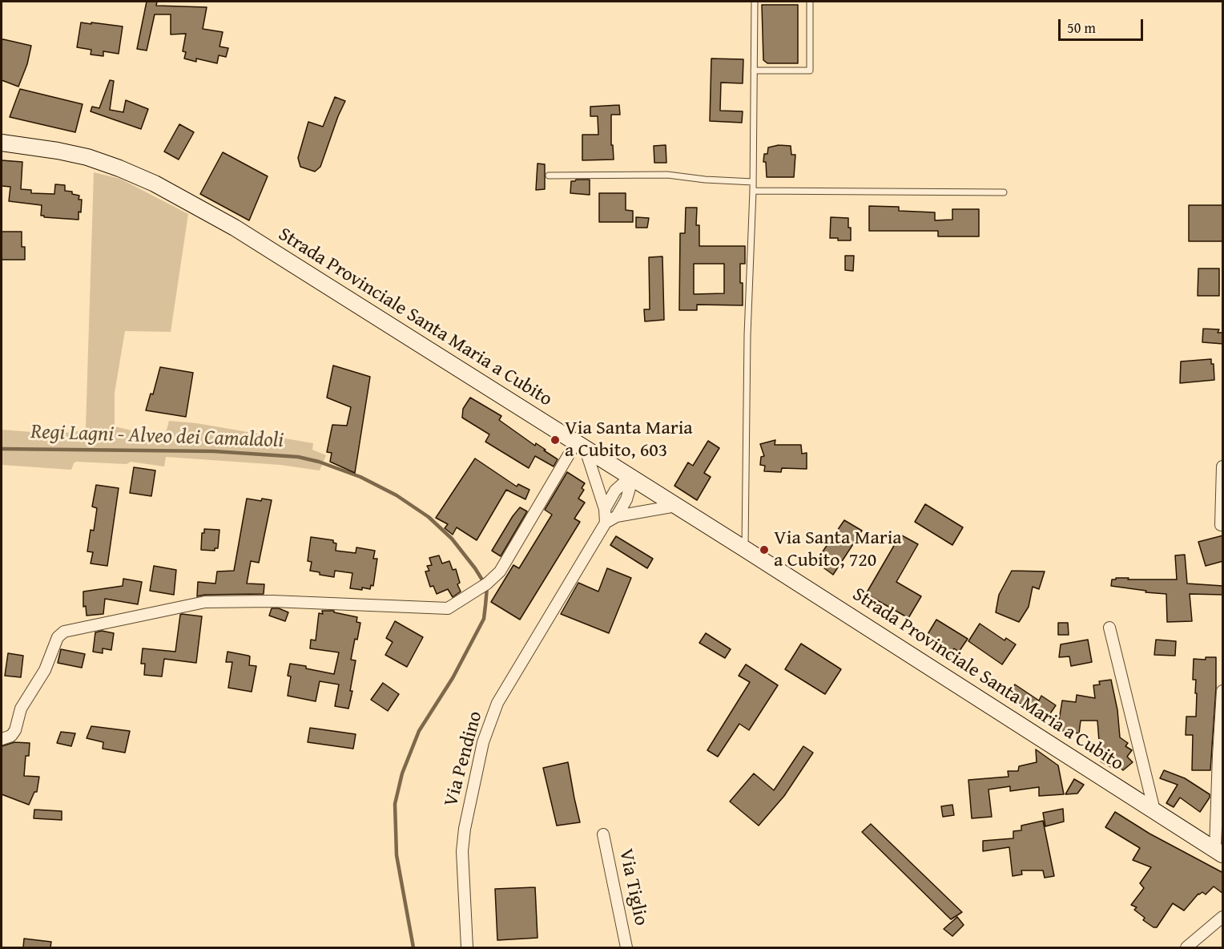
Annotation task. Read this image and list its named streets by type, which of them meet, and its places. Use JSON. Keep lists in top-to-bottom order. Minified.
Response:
{"streets":{"main road":["Strada Provinciale Santa Maria a Cubito"],"street":["Via Pendino","Via Tiglio"]},"crossings":[["Strada Provinciale Santa Maria a Cubito","Via Pendino"]],"water":["Regi Lagni - Alveo dei Camaldoli"],"places":["Via Santa Maria a Cubito, 603","Via Santa Maria a Cubito, 720"],"scale_bar":"50 m"}
